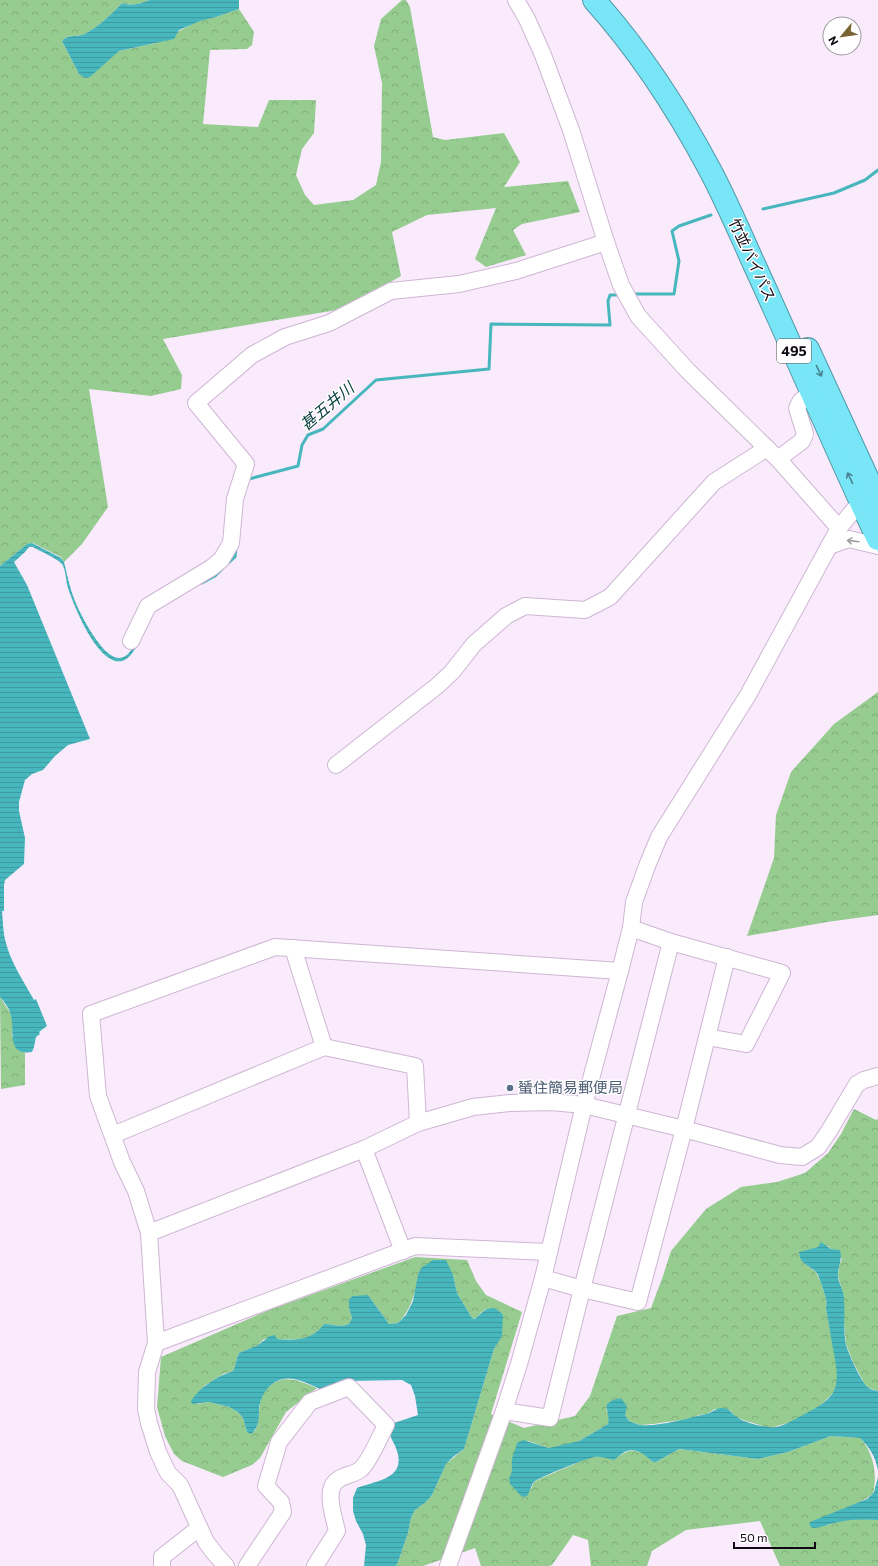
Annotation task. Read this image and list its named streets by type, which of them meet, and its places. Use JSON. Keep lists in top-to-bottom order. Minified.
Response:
{"streets":{"highway":["竹並バイパス","495"]},"water":["甚五井川"],"places":["蜑住簡易郵便局"],"scale_bar":"50 m","north":"bottom left"}
